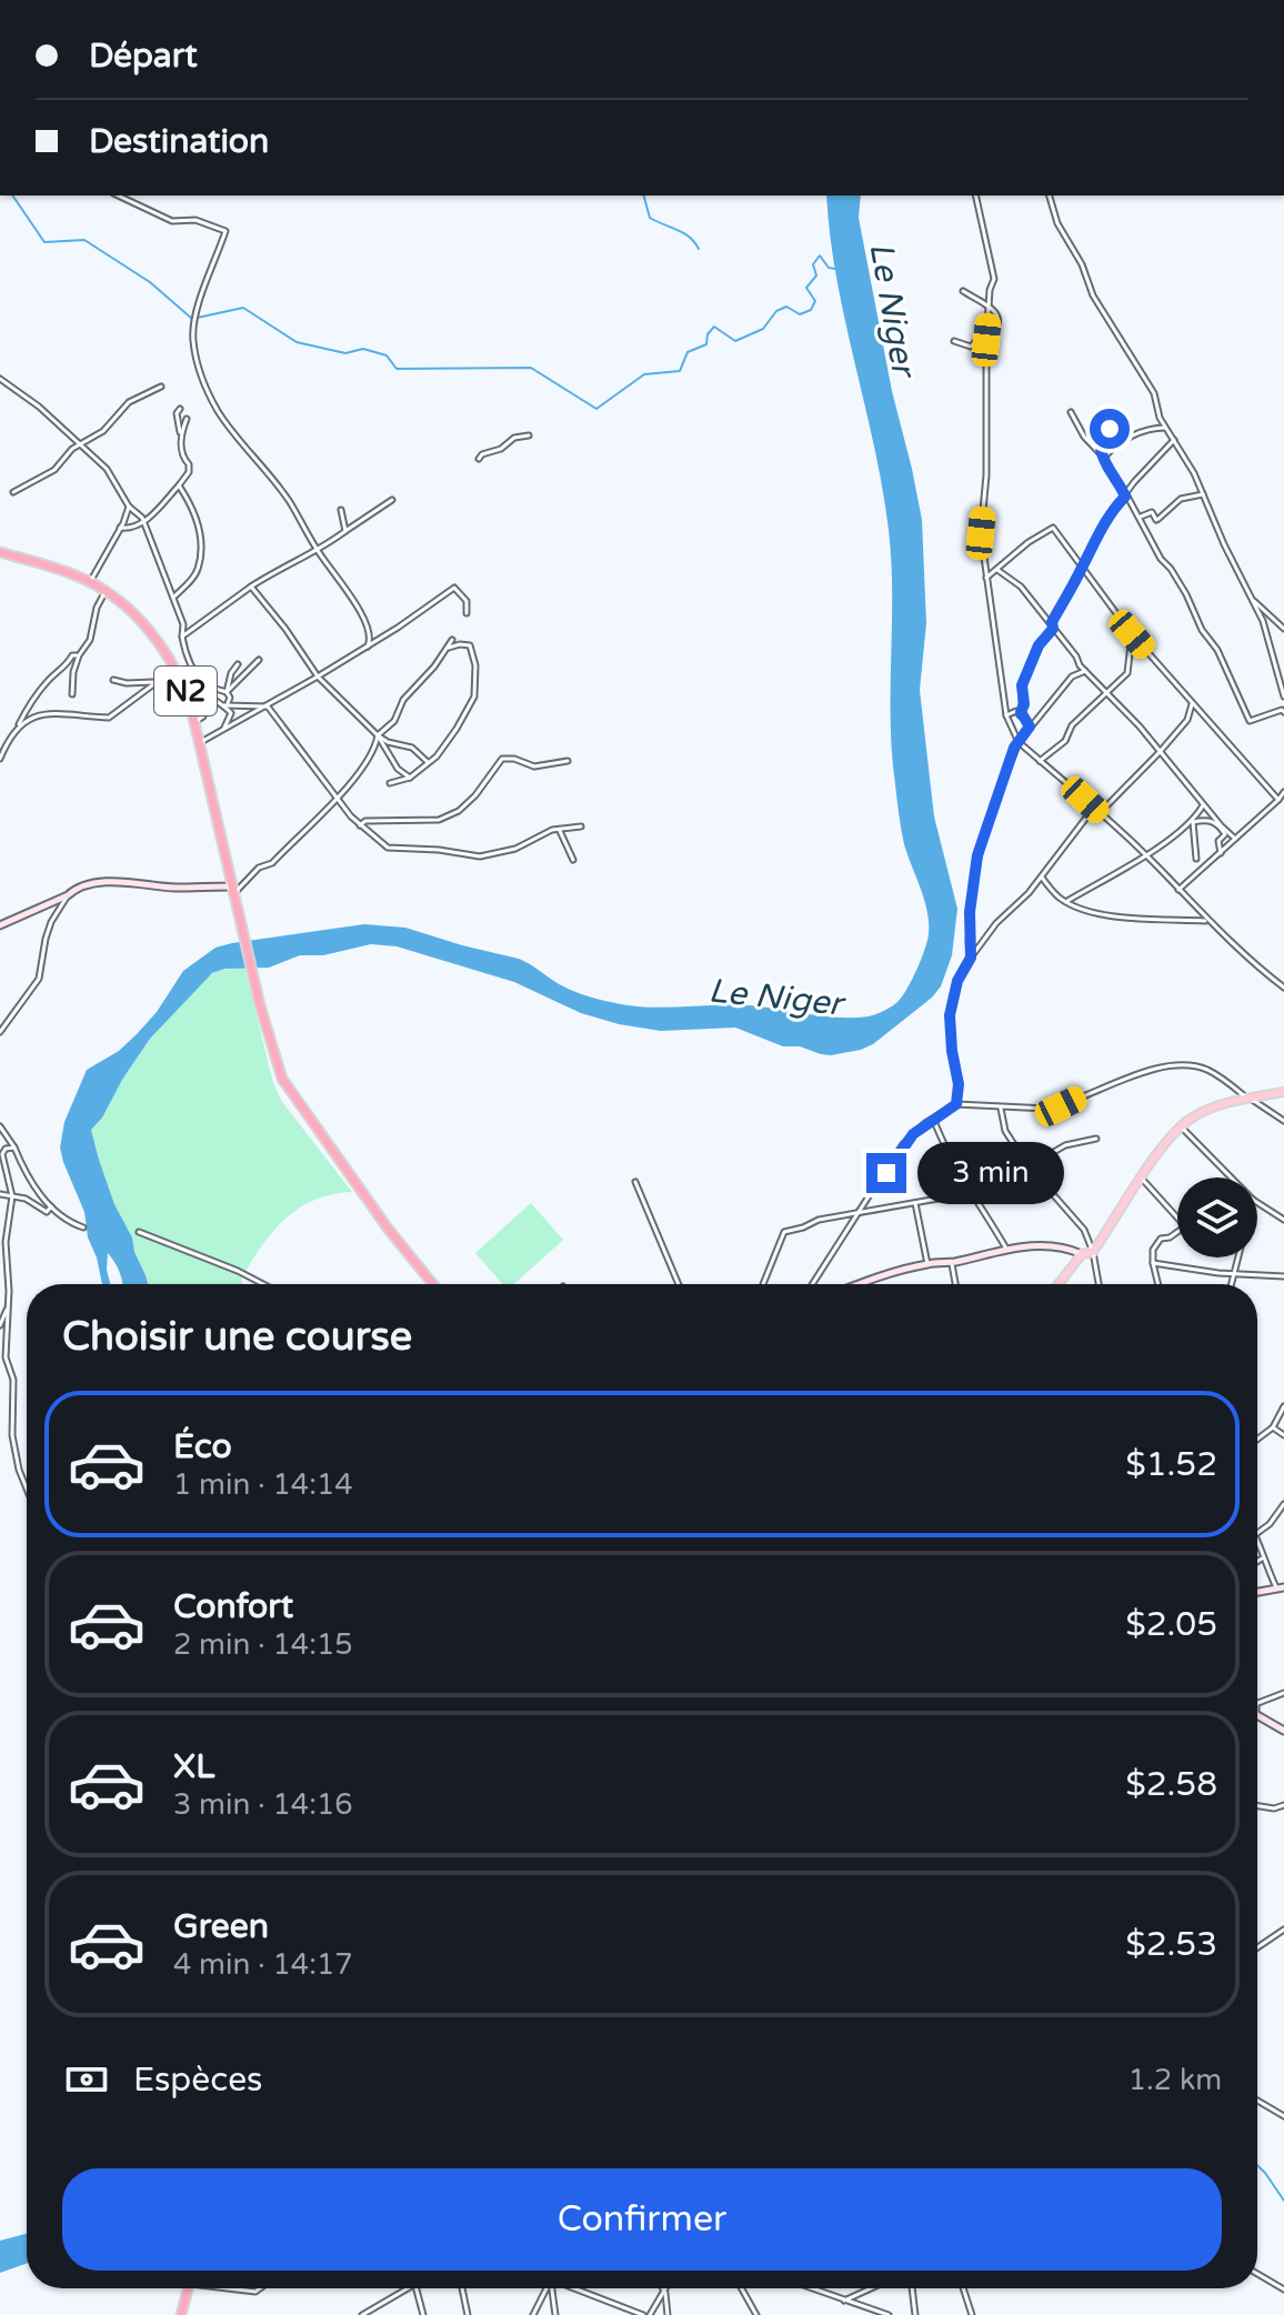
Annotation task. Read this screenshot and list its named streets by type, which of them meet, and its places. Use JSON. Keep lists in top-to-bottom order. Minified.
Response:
{"streets":{"highway":["N2"]},"water":["Le Niger"],"page":{"banner":["Départ","Destination"],"bubble":"3 min","heading":"Choisir une course","list":[{"name":"Éco","note":"1 min · 14:14","value":"$1.52"},{"name":"Confort","note":"2 min · 14:15","value":"$2.05"},{"name":"XL","note":"3 min · 14:16","value":"$2.58"},{"name":"Green","note":"4 min · 14:17","value":"$2.53"}],"pay":["Espèces","1.2 km"],"buttons":"Confirmer"}}
